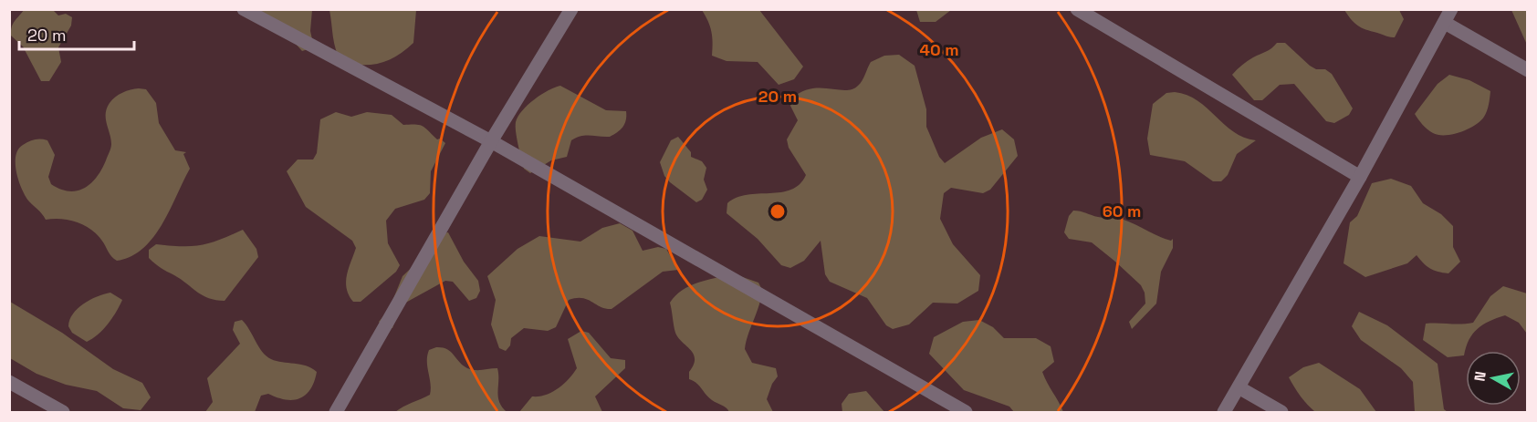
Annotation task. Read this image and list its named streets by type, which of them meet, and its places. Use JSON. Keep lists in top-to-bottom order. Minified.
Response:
{"scale_bar":"20 m","north":"left","rings":["40 m","20 m","60 m"]}
